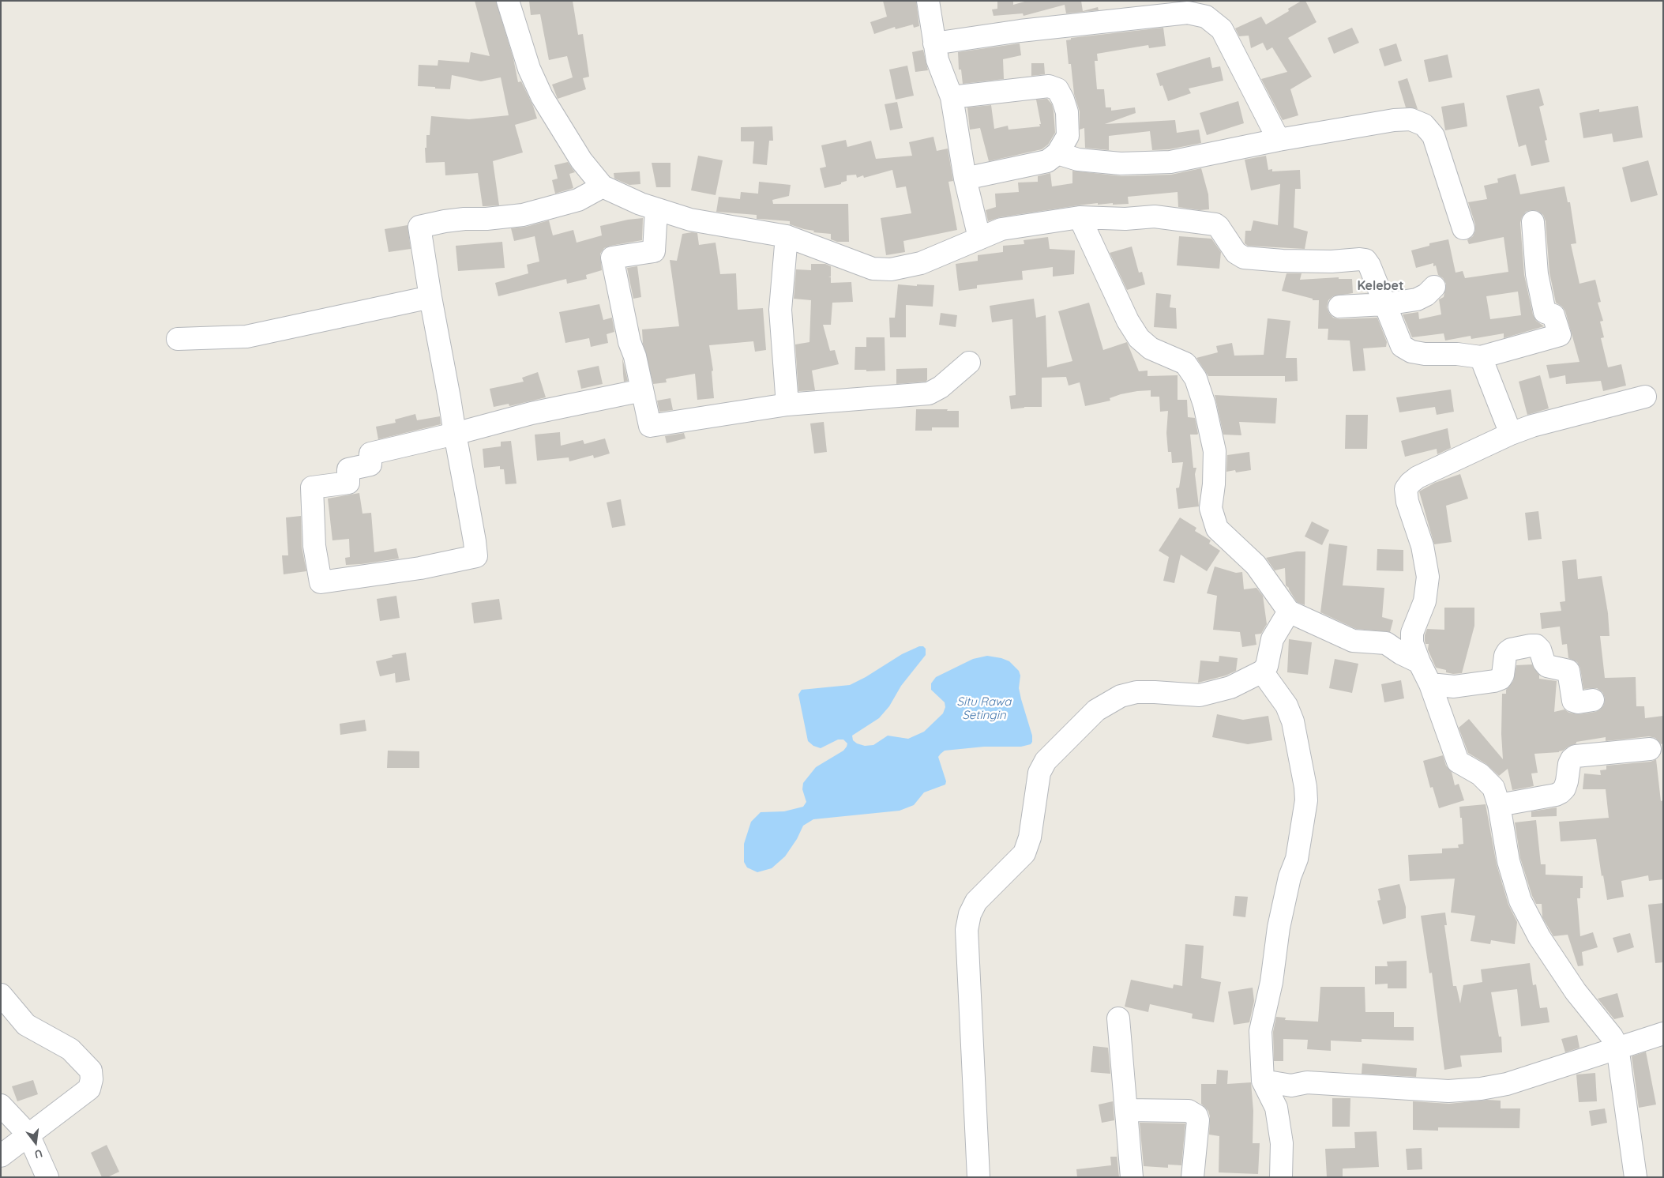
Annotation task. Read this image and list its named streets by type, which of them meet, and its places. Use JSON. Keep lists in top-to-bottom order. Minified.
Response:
{"districts":["Kelebet"],"water":["Situ Rawa Setingin"],"north":"bottom"}
